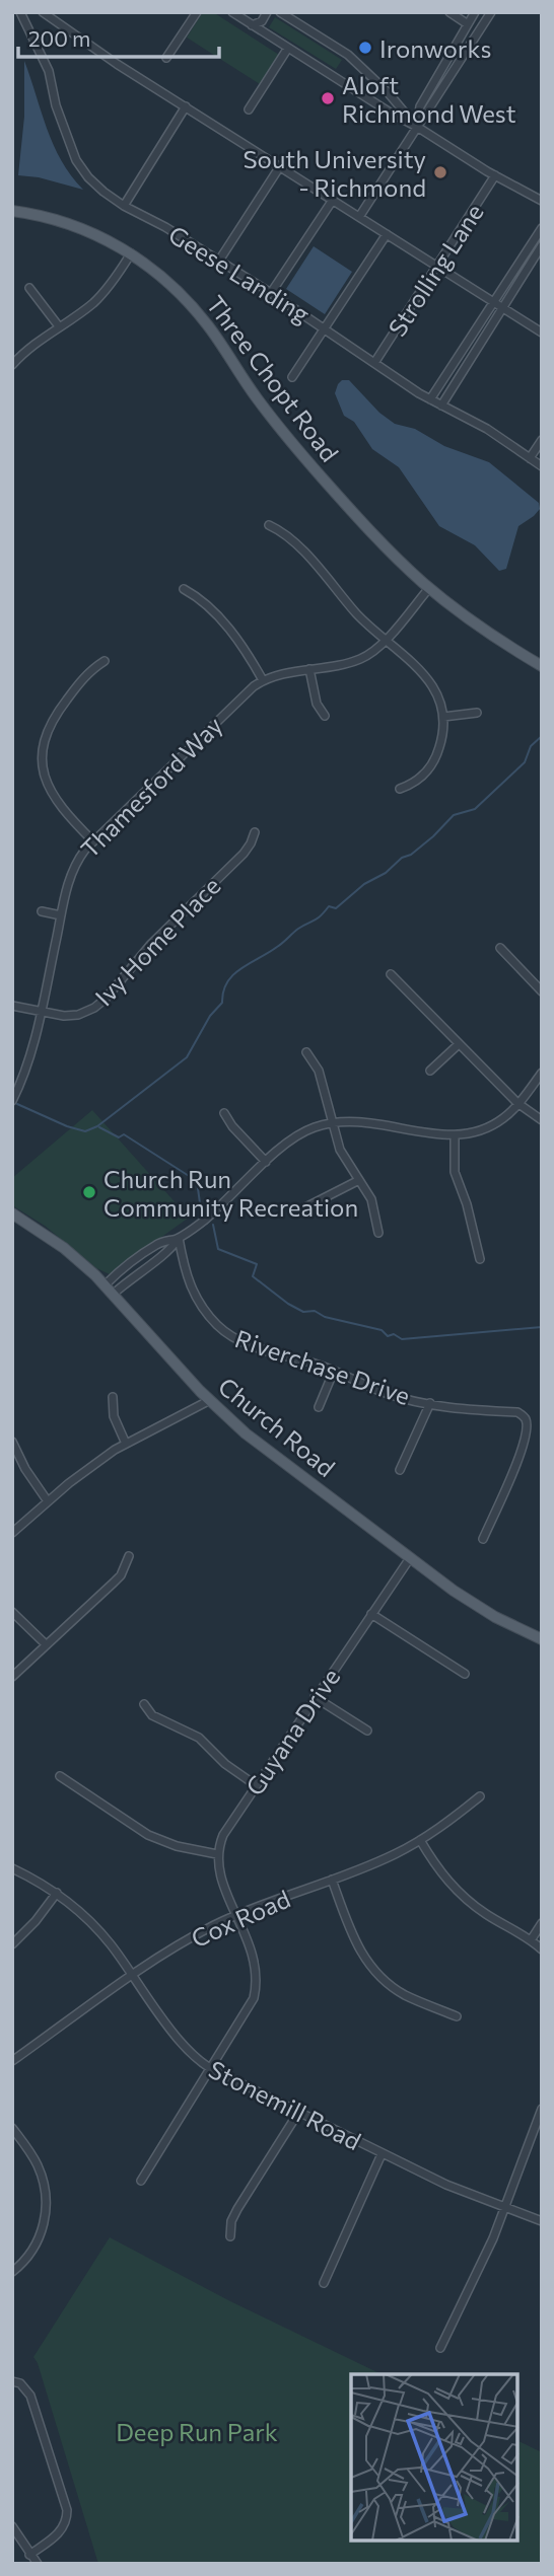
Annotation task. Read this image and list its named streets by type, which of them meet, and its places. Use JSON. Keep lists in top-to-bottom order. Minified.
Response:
{"streets":{"main road":["Three Chopt Road","Church Road"],"street":["Strolling Lane","Geese Landing","Thamesford Way","Ivy Home Place","Riverchase Drive","Guyana Drive","Cox Road","Stonemill Road"]},"crossings":[["Strolling Lane","Geese Landing"],["Three Chopt Road","Thamesford Way"],["Thamesford Way","Ivy Home Place"],["Church Road","Guyana Drive"],["Cox Road","Stonemill Road"]],"parks":["Deep Run Park"],"places":["Ironworks","Aloft Richmond West","South University - Richmond","Church Run Community Recreation"],"scale_bar":"200 m"}
